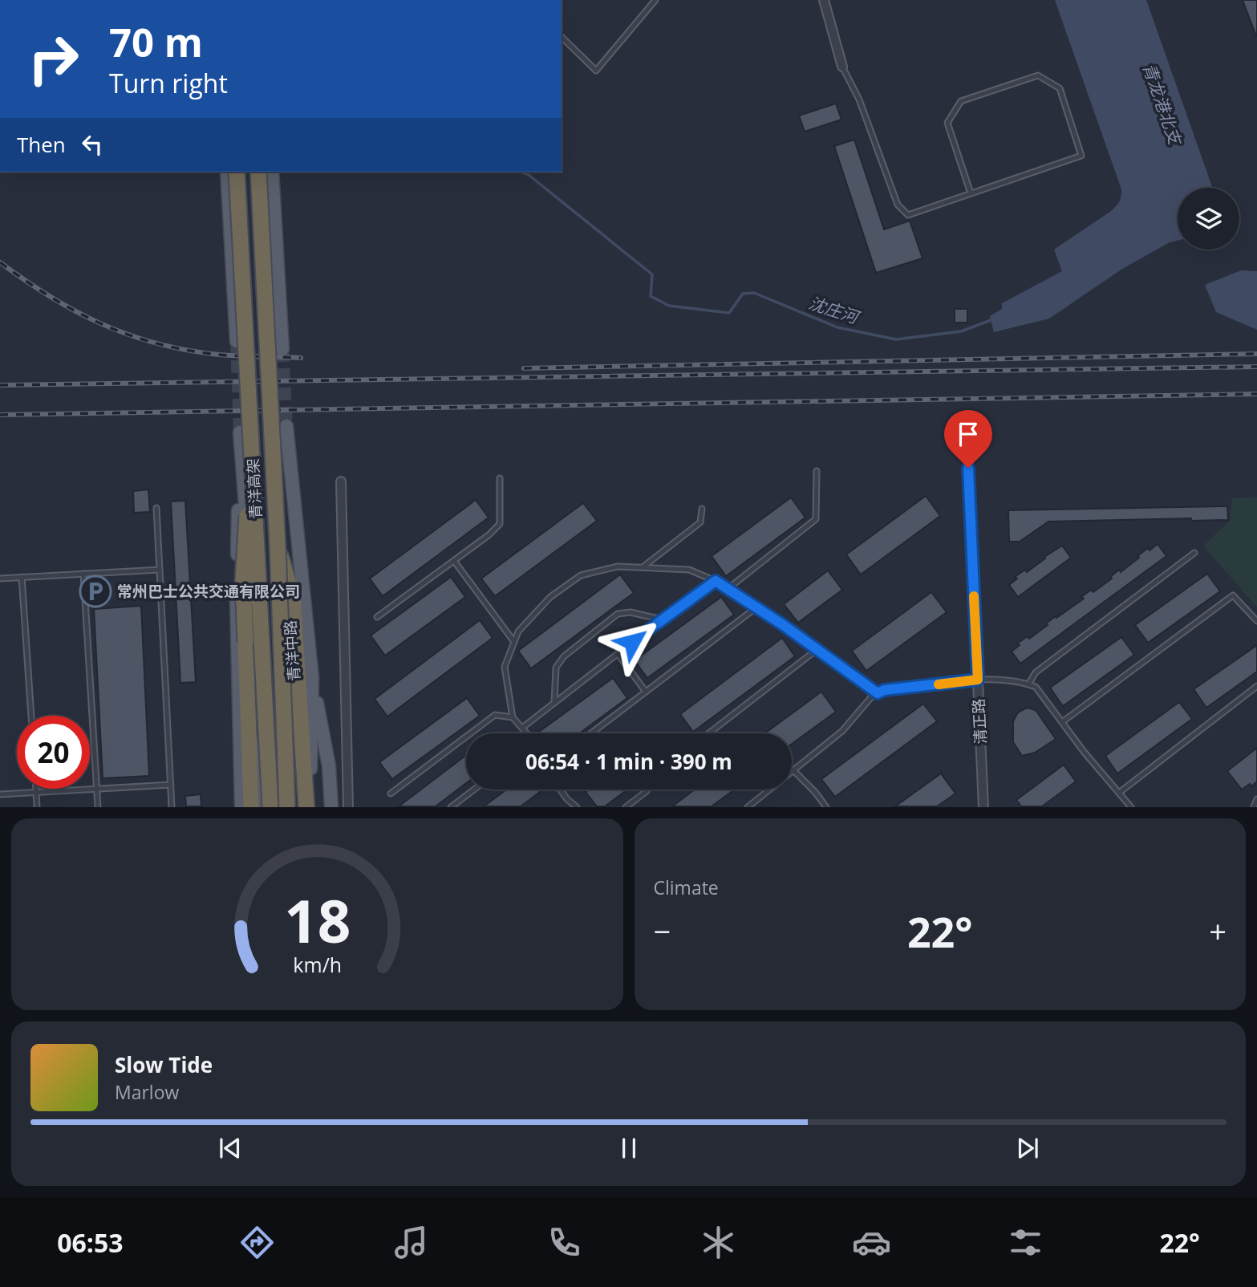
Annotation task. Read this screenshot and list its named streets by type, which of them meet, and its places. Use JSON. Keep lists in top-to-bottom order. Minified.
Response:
{"streets":{"highway":["青洋高架"],"main road":["青洋中路"],"street":["清正路"]},"water":["青龙港北支","沈庄河"],"places":{"parking":["常州巴士公共交通有限公司"]},"page":{"turn":["70 m","Turn right"],"then":"Then","limit":"20","trip":"06:54 · 1 min · 390 m","tile":"Climate","heat":["−","22°","+"],"song":["Slow Tide","Marlow"],"tabs":["06:53","22°"],"gauge":["18","km/h"]}}
